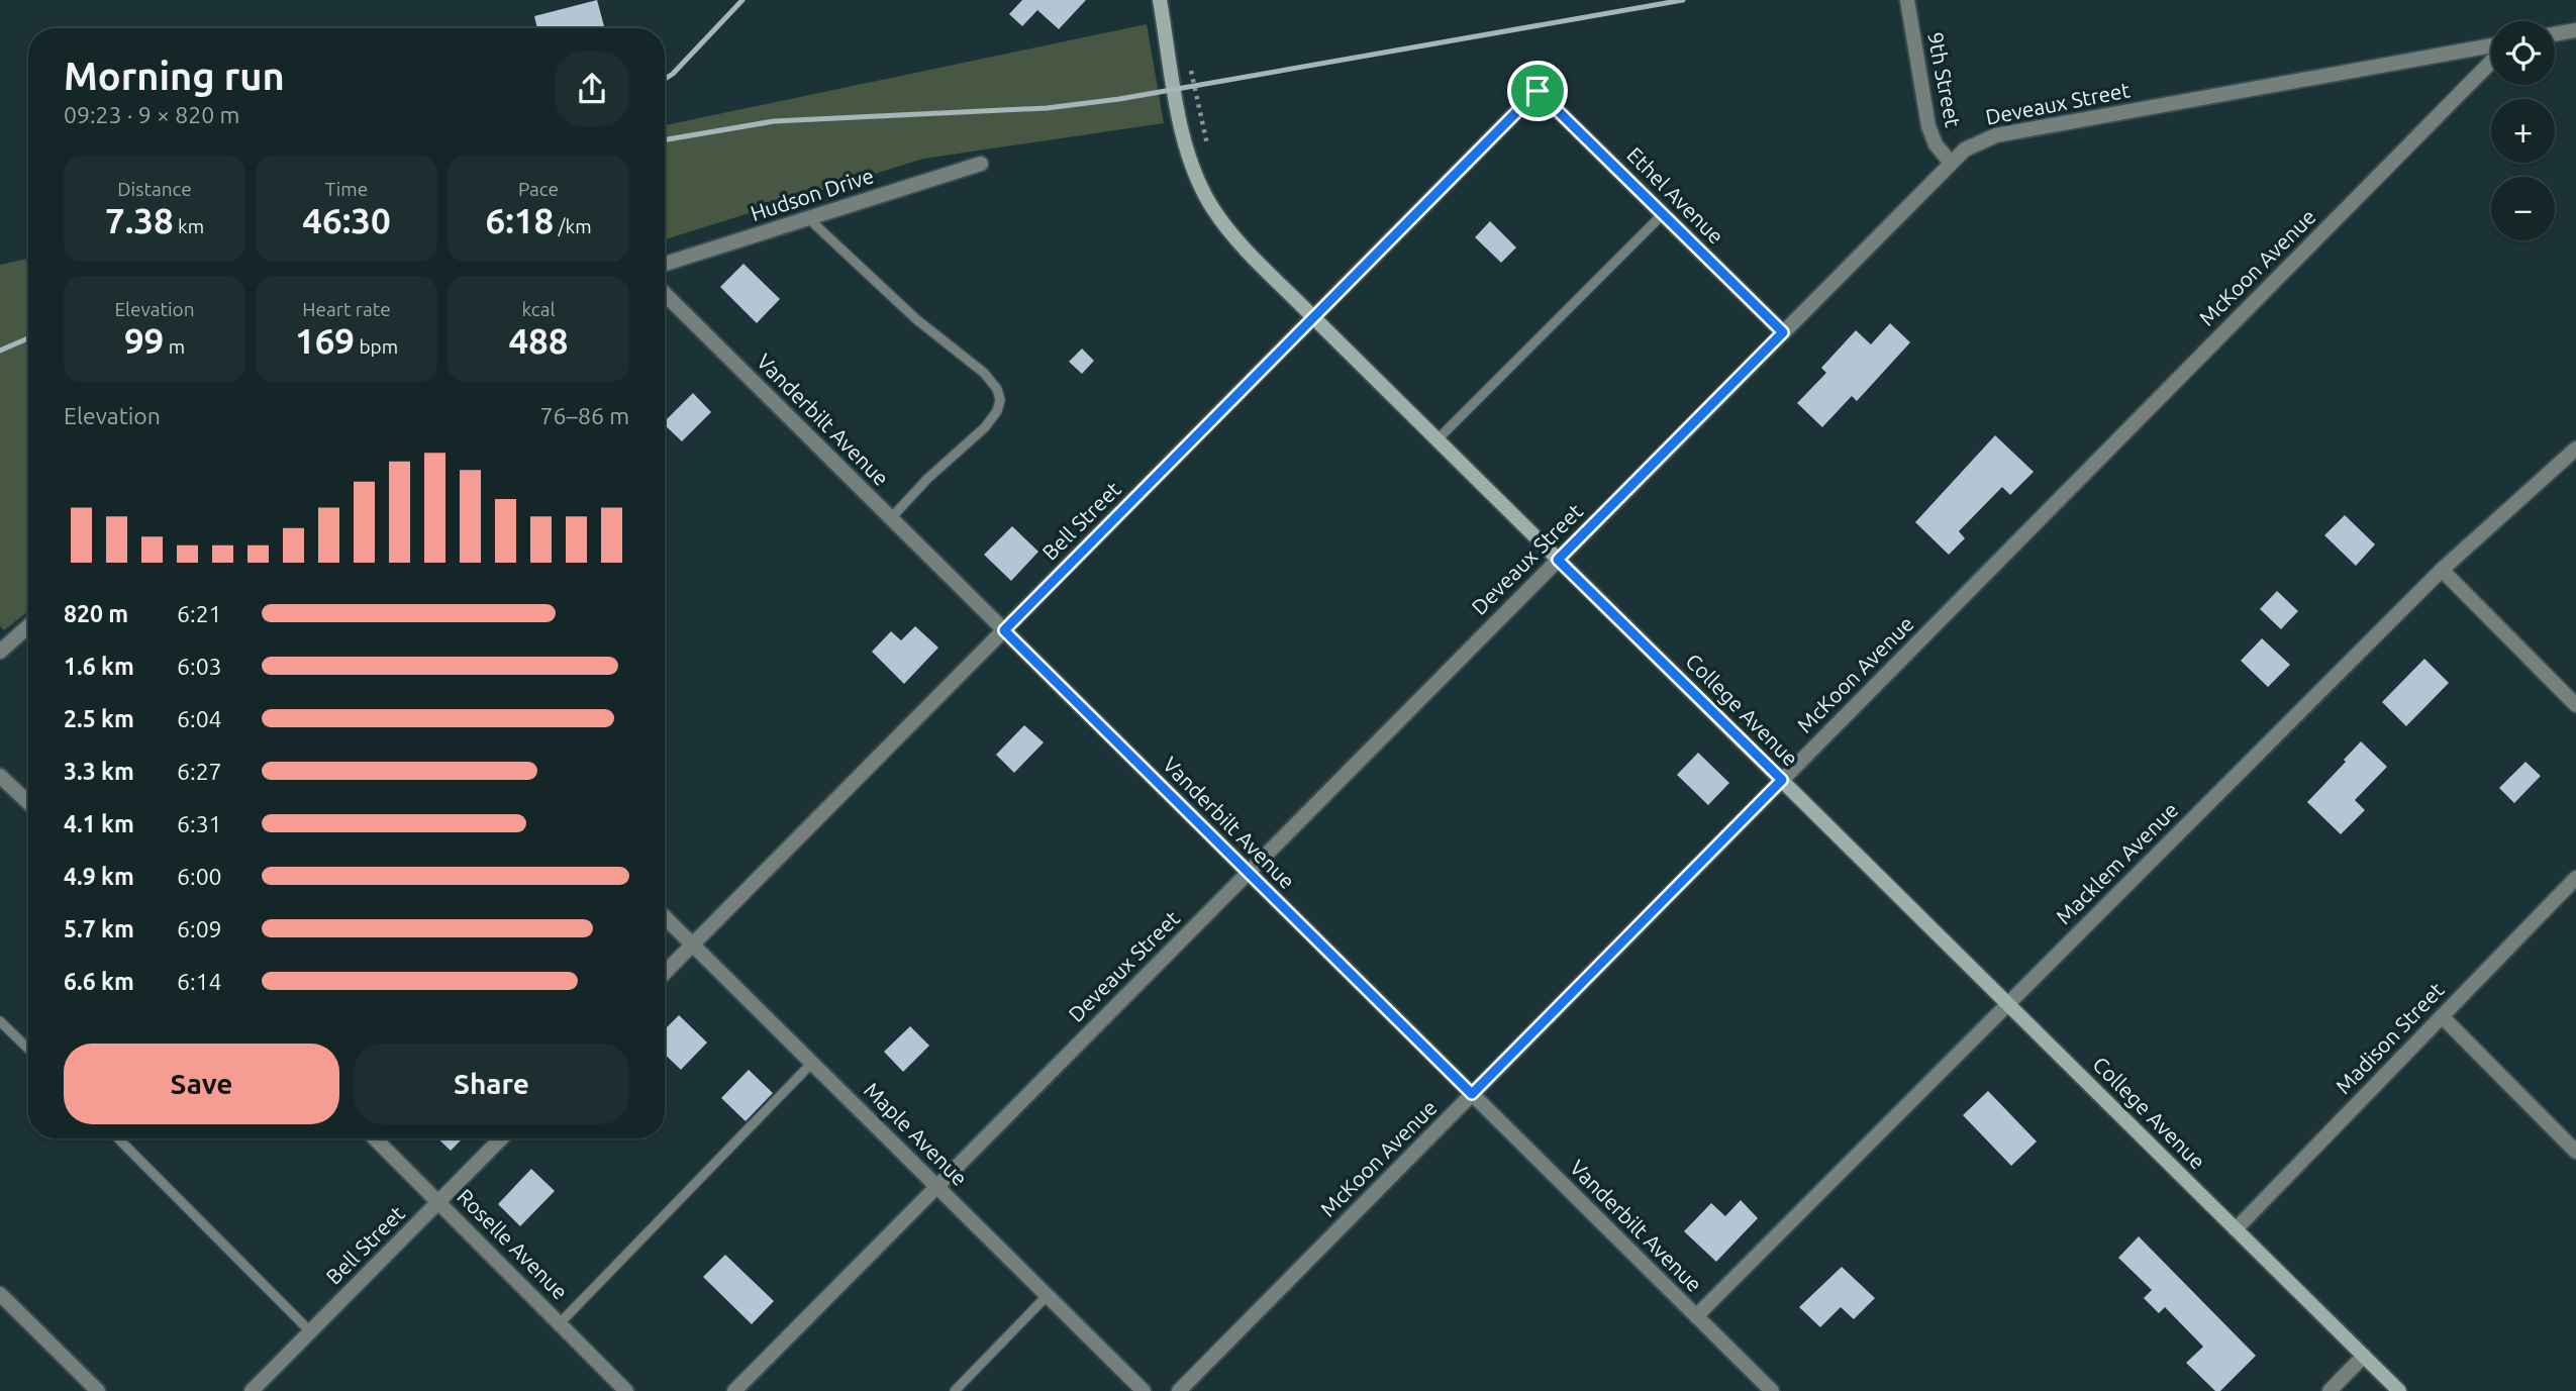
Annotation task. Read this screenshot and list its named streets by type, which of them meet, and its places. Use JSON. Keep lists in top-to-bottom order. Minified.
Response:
{"streets":{"main road":["College Avenue"],"street":["9th Street","Deveaux Street","Hudson Drive","Ethel Avenue","McKoon Avenue","Vanderbilt Avenue","Bell Street","Macklem Avenue","Madison Street","Maple Avenue","Roselle Avenue"]},"crossings":[["9th Street","Deveaux Street"],["Deveaux Street","Ethel Avenue"],["Deveaux Street","Vanderbilt Avenue"],["Deveaux Street","College Avenue"],["Deveaux Street","Maple Avenue"],["Ethel Avenue","Bell Street"],["McKoon Avenue","Vanderbilt Avenue"],["McKoon Avenue","College Avenue"],["Vanderbilt Avenue","Bell Street"],["Vanderbilt Avenue","Macklem Avenue"],["Bell Street","College Avenue"],["Bell Street","Maple Avenue"],["Bell Street","Roselle Avenue"],["College Avenue","Macklem Avenue"],["College Avenue","Madison Street"]],"page":{"map_buttons":["+","−"],"heading":["Morning run","09:23 · 9 × 820 m"],"stats":[["Distance","7.38 km"],["Time","46:30"],["Pace","6:18 /km"],["Elevation","99 m"],["Heart rate","169 bpm"],["kcal","488"]],"chart":["Elevation","76–86 m"],"list":[{"name":"820 m","note":"6:21"},{"name":"1.6 km","note":"6:03"},{"name":"2.5 km","note":"6:04"},{"name":"3.3 km","note":"6:27"},{"name":"4.1 km","note":"6:31"},{"name":"4.9 km","note":"6:00"},{"name":"5.7 km","note":"6:09"},{"name":"6.6 km","note":"6:14"}],"buttons":["Save","Share"]}}
